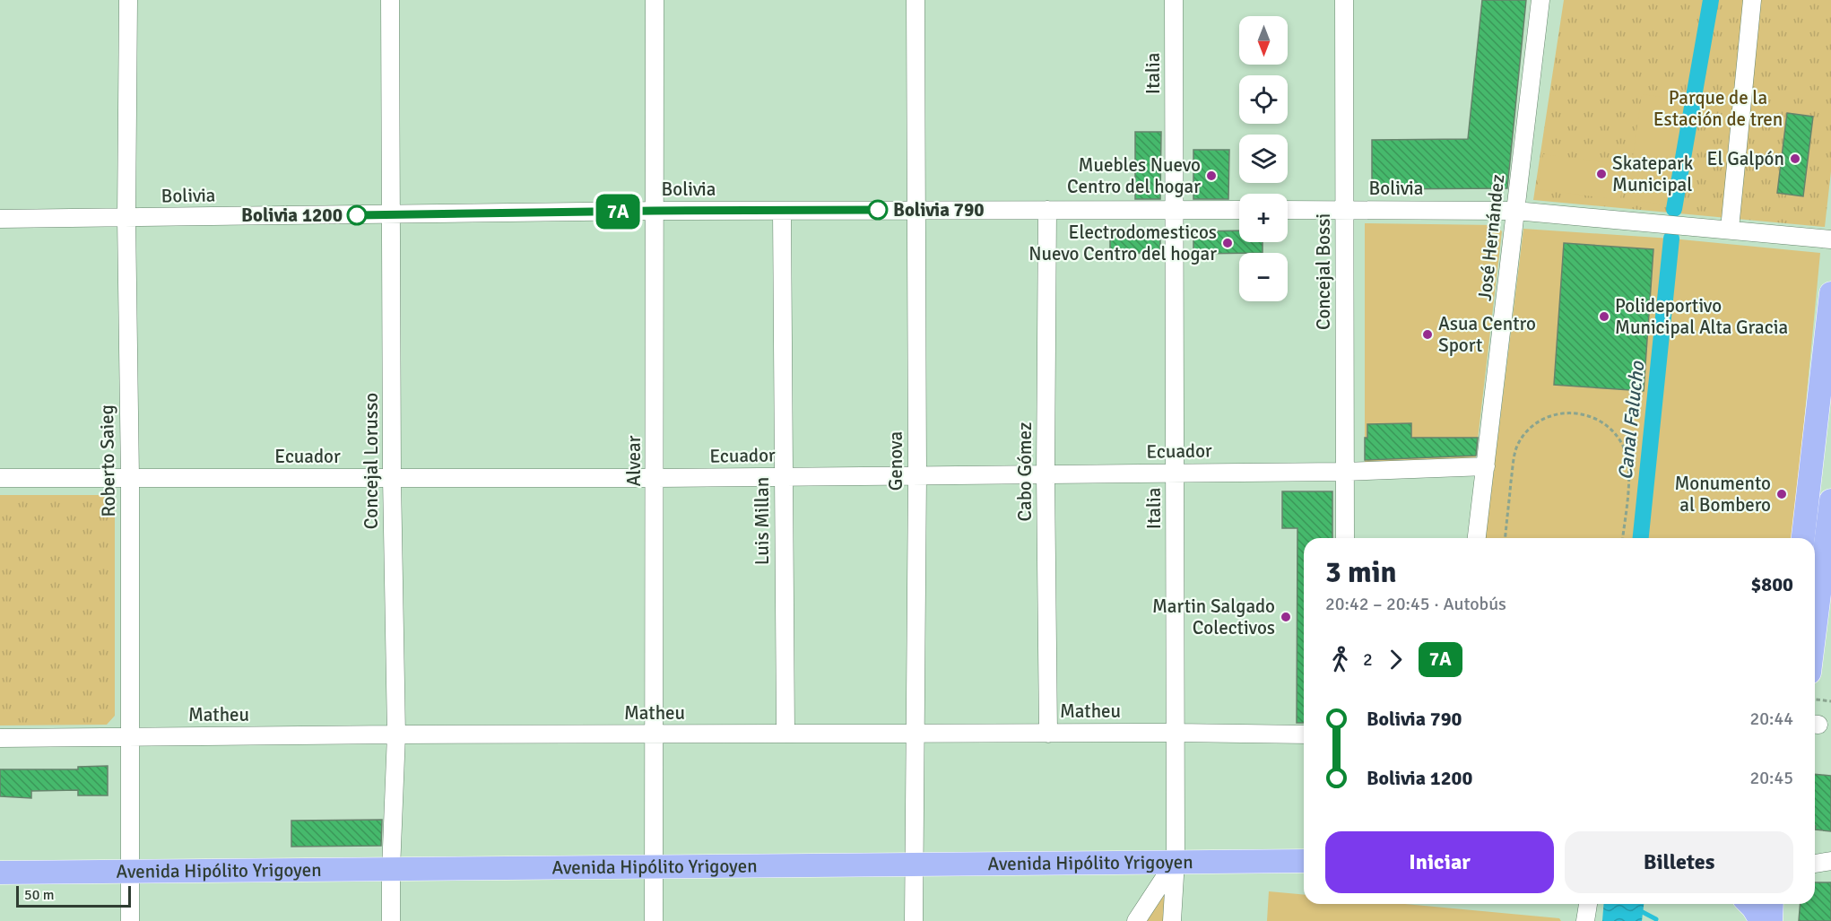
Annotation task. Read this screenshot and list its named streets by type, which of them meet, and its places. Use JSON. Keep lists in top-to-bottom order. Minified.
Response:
{"streets":{"main road":["Avenida Hipólito Yrigoyen"],"street":["Italia","Bolivia","José Hernández","Concejal Bossi","Ecuador","Roberto Saieg","Concejal Lorusso","Alvear","Genova","Cabo Gómez","Luis Millan","Matheu"]},"crossings":[["Italia","Bolivia"],["Italia","Ecuador"],["Italia","Matheu"],["Italia","Avenida Hipólito Yrigoyen"],["Bolivia","José Hernández"],["Bolivia","Concejal Bossi"],["Bolivia","Roberto Saieg"],["Bolivia","Concejal Lorusso"],["Bolivia","Alvear"],["Bolivia","Genova"],["Bolivia","Cabo Gómez"],["Bolivia","Luis Millan"],["José Hernández","Ecuador"],["Concejal Bossi","Ecuador"],["Ecuador","Roberto Saieg"],["Ecuador","Concejal Lorusso"],["Ecuador","Alvear"],["Ecuador","Genova"],["Ecuador","Cabo Gómez"],["Ecuador","Luis Millan"],["Roberto Saieg","Matheu"],["Roberto Saieg","Avenida Hipólito Yrigoyen"],["Concejal Lorusso","Matheu"],["Concejal Lorusso","Avenida Hipólito Yrigoyen"],["Alvear","Matheu"],["Alvear","Avenida Hipólito Yrigoyen"],["Genova","Matheu"],["Genova","Avenida Hipólito Yrigoyen"],["Cabo Gómez","Matheu"],["Luis Millan","Matheu"]],"water":["Canal Falucho"],"parks":["Parque de la Estación de tren"],"places":["El Galpón","Skatepark Municipal","Muebles Nuevo Centro del hogar","Bolivia 790","Bolivia 1200","Electrodomesticos Nuevo Centro del hogar","Polideportivo Municipal Alta Gracia","Asua Centro Sport","Monumento al Bombero","Martin Salgado Colectivos"],"lines":["bus line 7A"],"scale_bar":"50 m","north":"bottom","page":{"on_map":"7A","map_buttons":["+","−"],"heading":["3 min","20:42 – 20:45 · Autobús","$800"],"legs":["2","7A"],"list":[{"name":"Bolivia 790","value":"20:44"},{"name":"Bolivia 1200","value":"20:45"}],"buttons":["Iniciar","Billetes"],"scale":"50 m"}}
